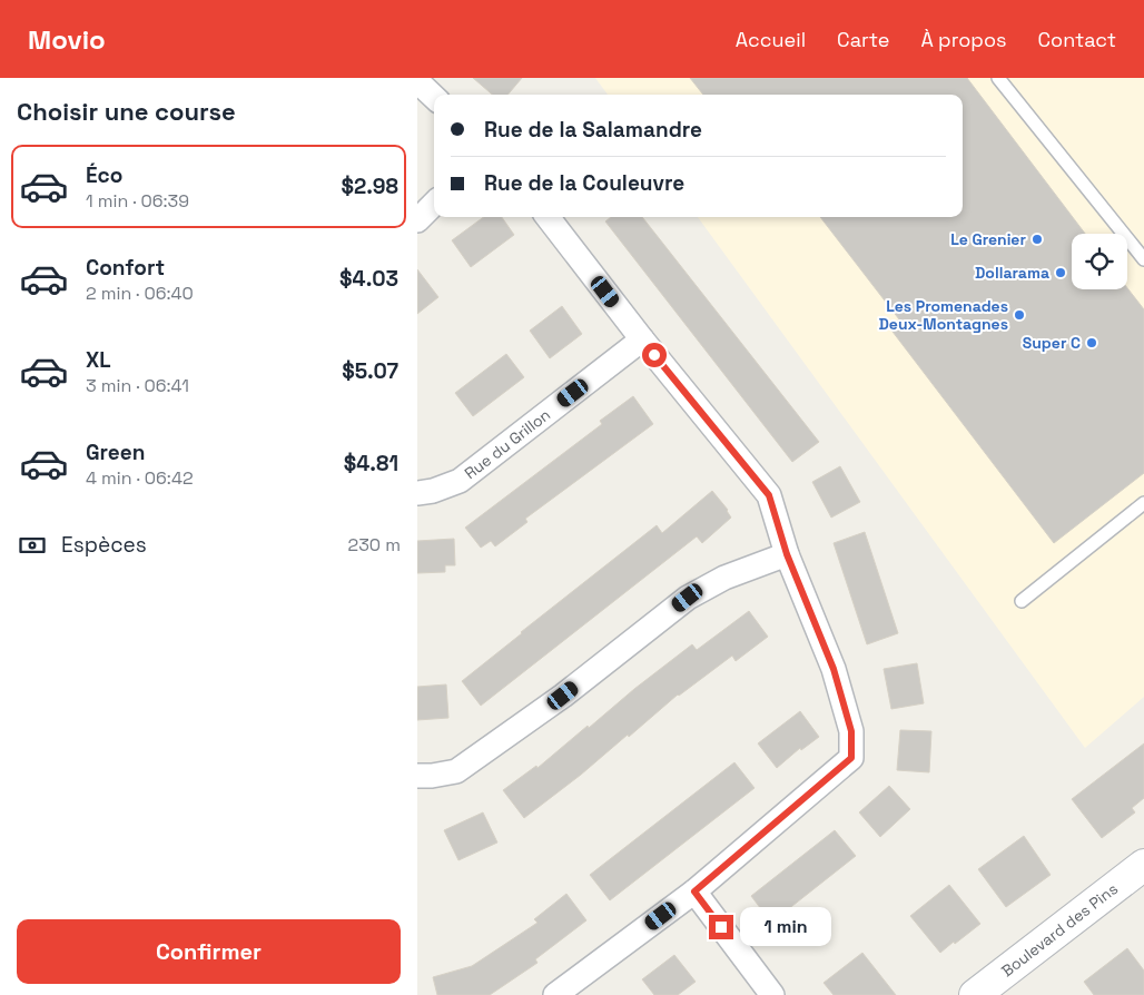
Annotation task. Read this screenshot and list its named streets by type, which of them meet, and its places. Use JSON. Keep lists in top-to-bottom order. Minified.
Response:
{"streets":{"street":["Rue du Grillon","Boulevard des Pins"]},"places":["Le Grenier","Dollarama","Les Promenades Deux-Montagnes","Super C"],"page":{"header":"Movio","nav":["Accueil","Carte","À propos","Contact"],"heading":"Choisir une course","banner":["Rue de la Salamandre","Rue de la Couleuvre"],"list":[{"name":"Éco","note":"1 min · 06:39","value":"$2.98"},{"name":"Confort","note":"2 min · 06:40","value":"$4.03"},{"name":"XL","note":"3 min · 06:41","value":"$5.07"},{"name":"Green","note":"4 min · 06:42","value":"$4.81"}],"pay":["Espèces","230 m"],"bubble":"1 min","buttons":"Confirmer"}}
